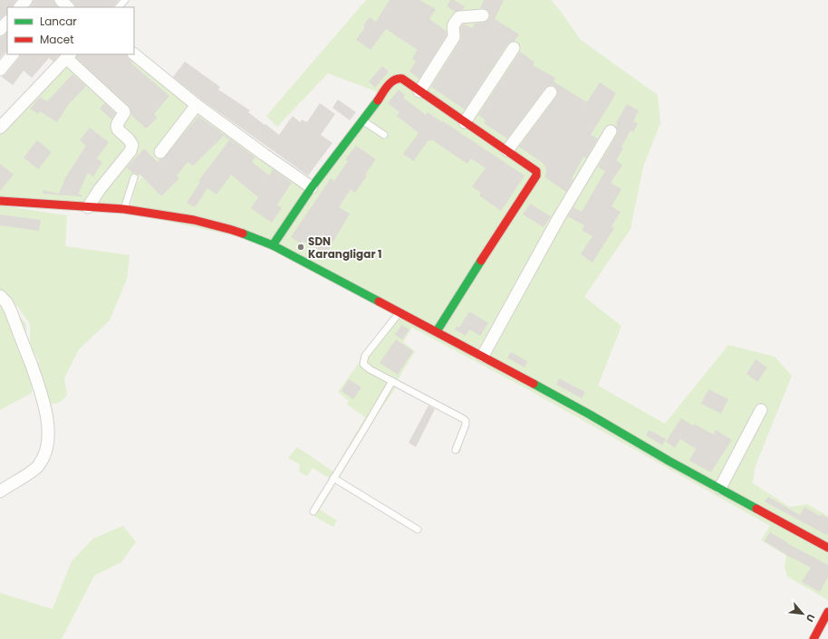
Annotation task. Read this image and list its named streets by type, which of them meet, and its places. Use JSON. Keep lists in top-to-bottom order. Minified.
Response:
{"places":["SDN Karangligar 1"],"legend":["Lancar","Macet"],"north":"bottom right"}
